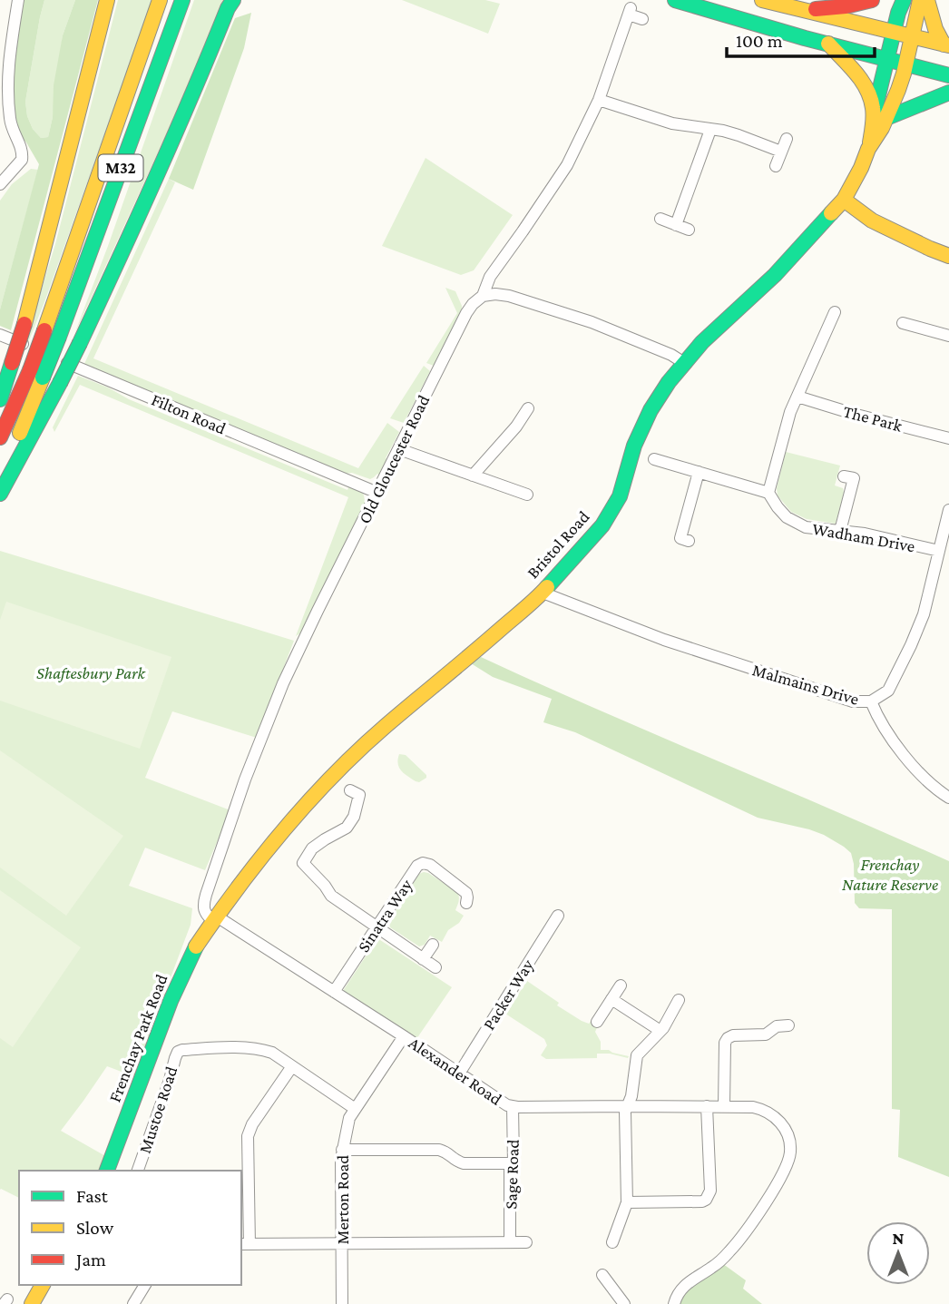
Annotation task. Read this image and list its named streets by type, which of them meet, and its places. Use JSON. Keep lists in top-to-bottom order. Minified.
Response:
{"streets":{"main road":["M32","Bristol Road","Frenchay Park Road"],"street":["Filton Road","The Park","Old Gloucester Road","Wadham Drive","Malmains Drive","Sinatra Way","Packer Way","Alexander Road","Mustoe Road","Sage Road","Merton Road"]},"crossings":[["Filton Road","Old Gloucester Road"],["Old Gloucester Road","Bristol Road"],["Old Gloucester Road","Frenchay Park Road"],["Old Gloucester Road","Alexander Road"],["Wadham Drive","Malmains Drive"],["Bristol Road","Malmains Drive"],["Bristol Road","Frenchay Park Road"],["Bristol Road","Alexander Road"],["Sinatra Way","Alexander Road"],["Packer Way","Alexander Road"],["Frenchay Park Road","Alexander Road"],["Alexander Road","Sage Road"],["Alexander Road","Merton Road"],["Mustoe Road","Merton Road"]],"parks":["Shaftesbury Park","Frenchay Nature Reserve"],"legend":["Fast","Slow","Jam"],"scale_bar":"100 m","north":"top"}
